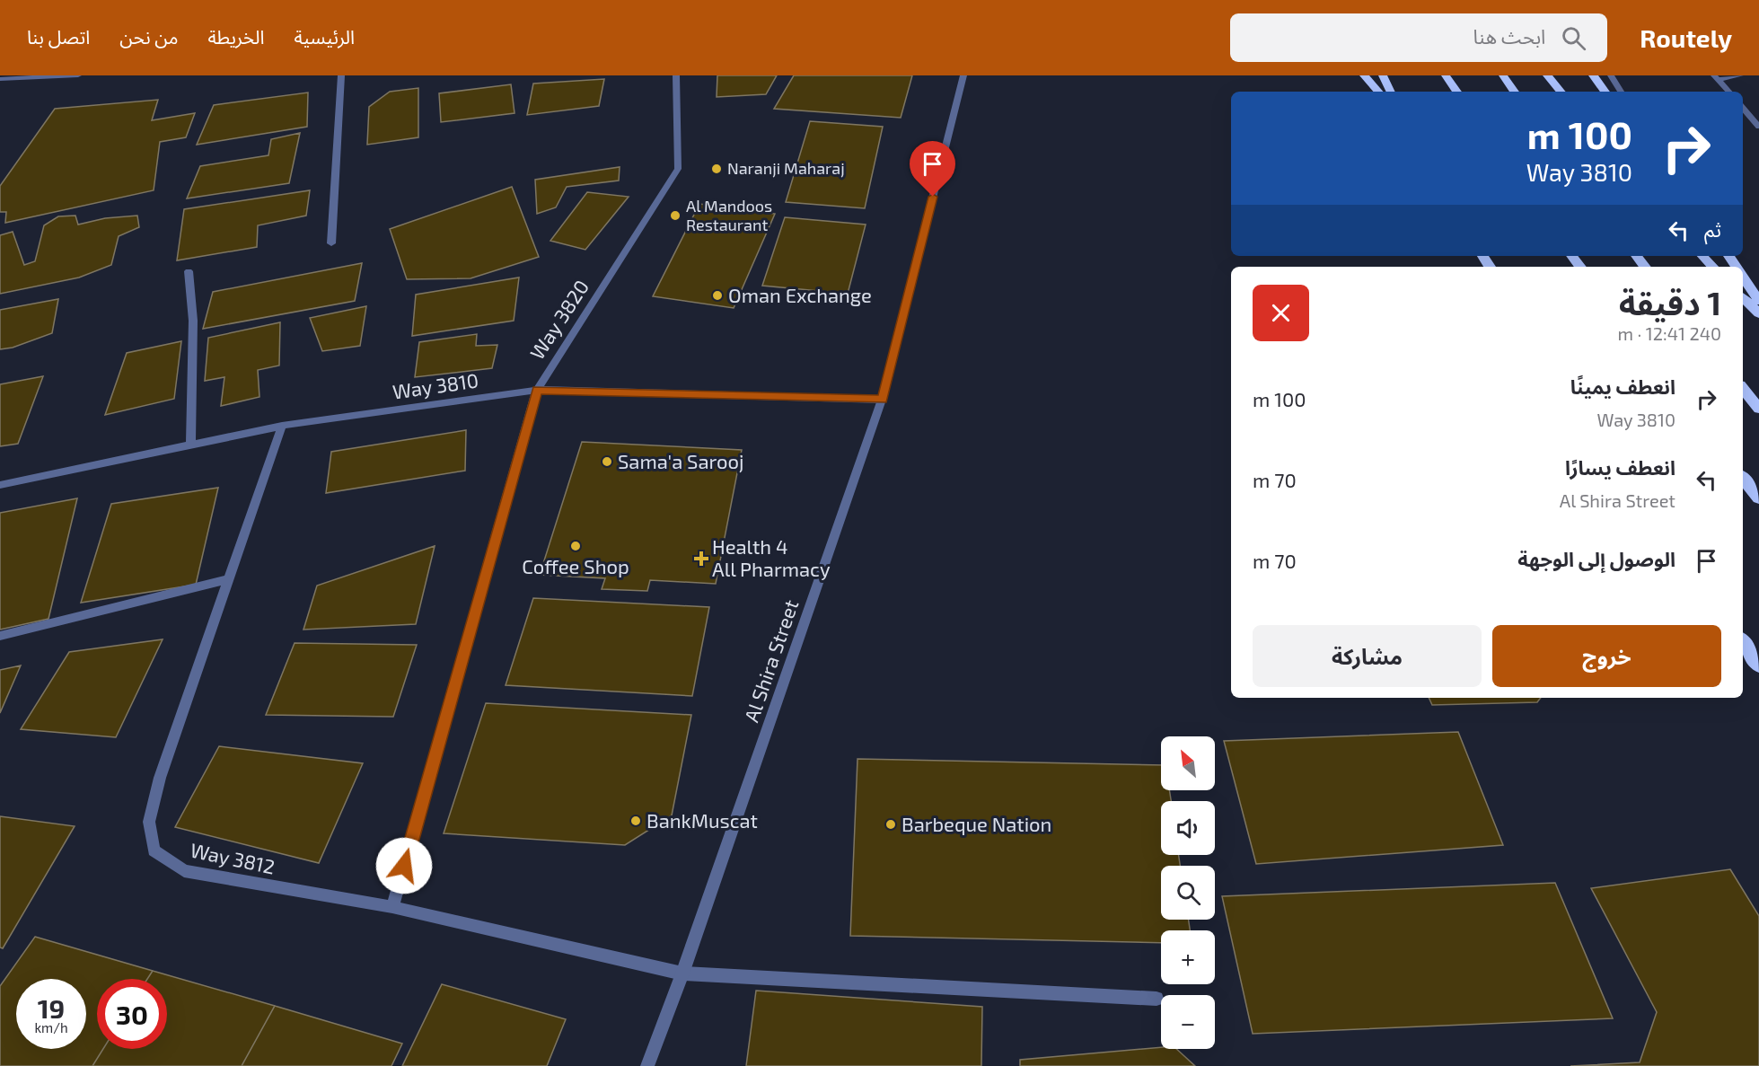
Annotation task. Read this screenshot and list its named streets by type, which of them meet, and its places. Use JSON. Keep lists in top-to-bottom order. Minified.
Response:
{"streets":{"street":["Way 3820","Way 3810","Al Shira Street","Way 3812"]},"crossings":[["Way 3820","Way 3810"],["Way 3820","Way 3812"],["Way 3810","Al Shira Street"],["Way 3810","Way 3812"],["Al Shira Street","Way 3812"]],"places":{"other":["Naranji Maharaj","Al Mandoos Restaurant","Oman Exchange","Sama'a Sarooj","Coffee Shop","BankMuscat","Barbeque Nation"],"health":["Health 4 All Pharmacy"]},"north":"top left","page":{"header":"Routely","search":"ابحث هنا","nav":["الرئيسية","الخريطة","من نحن","اتصل بنا"],"turn":["100 m","Way 3810"],"then":"ثم","heading":["1 دقيقة","240 m · 12:41"],"list":[{"name":"انعطف يمينًا","note":"Way 3810","value":"100 m"},{"name":"انعطف يسارًا","note":"Al Shira Street","value":"70 m"},{"name":"الوصول إلى الوجهة","value":"70 m"}],"buttons":["خروج","مشاركة"],"map_buttons":["+","−"],"speed":"19 km/h","limit":"30"}}
